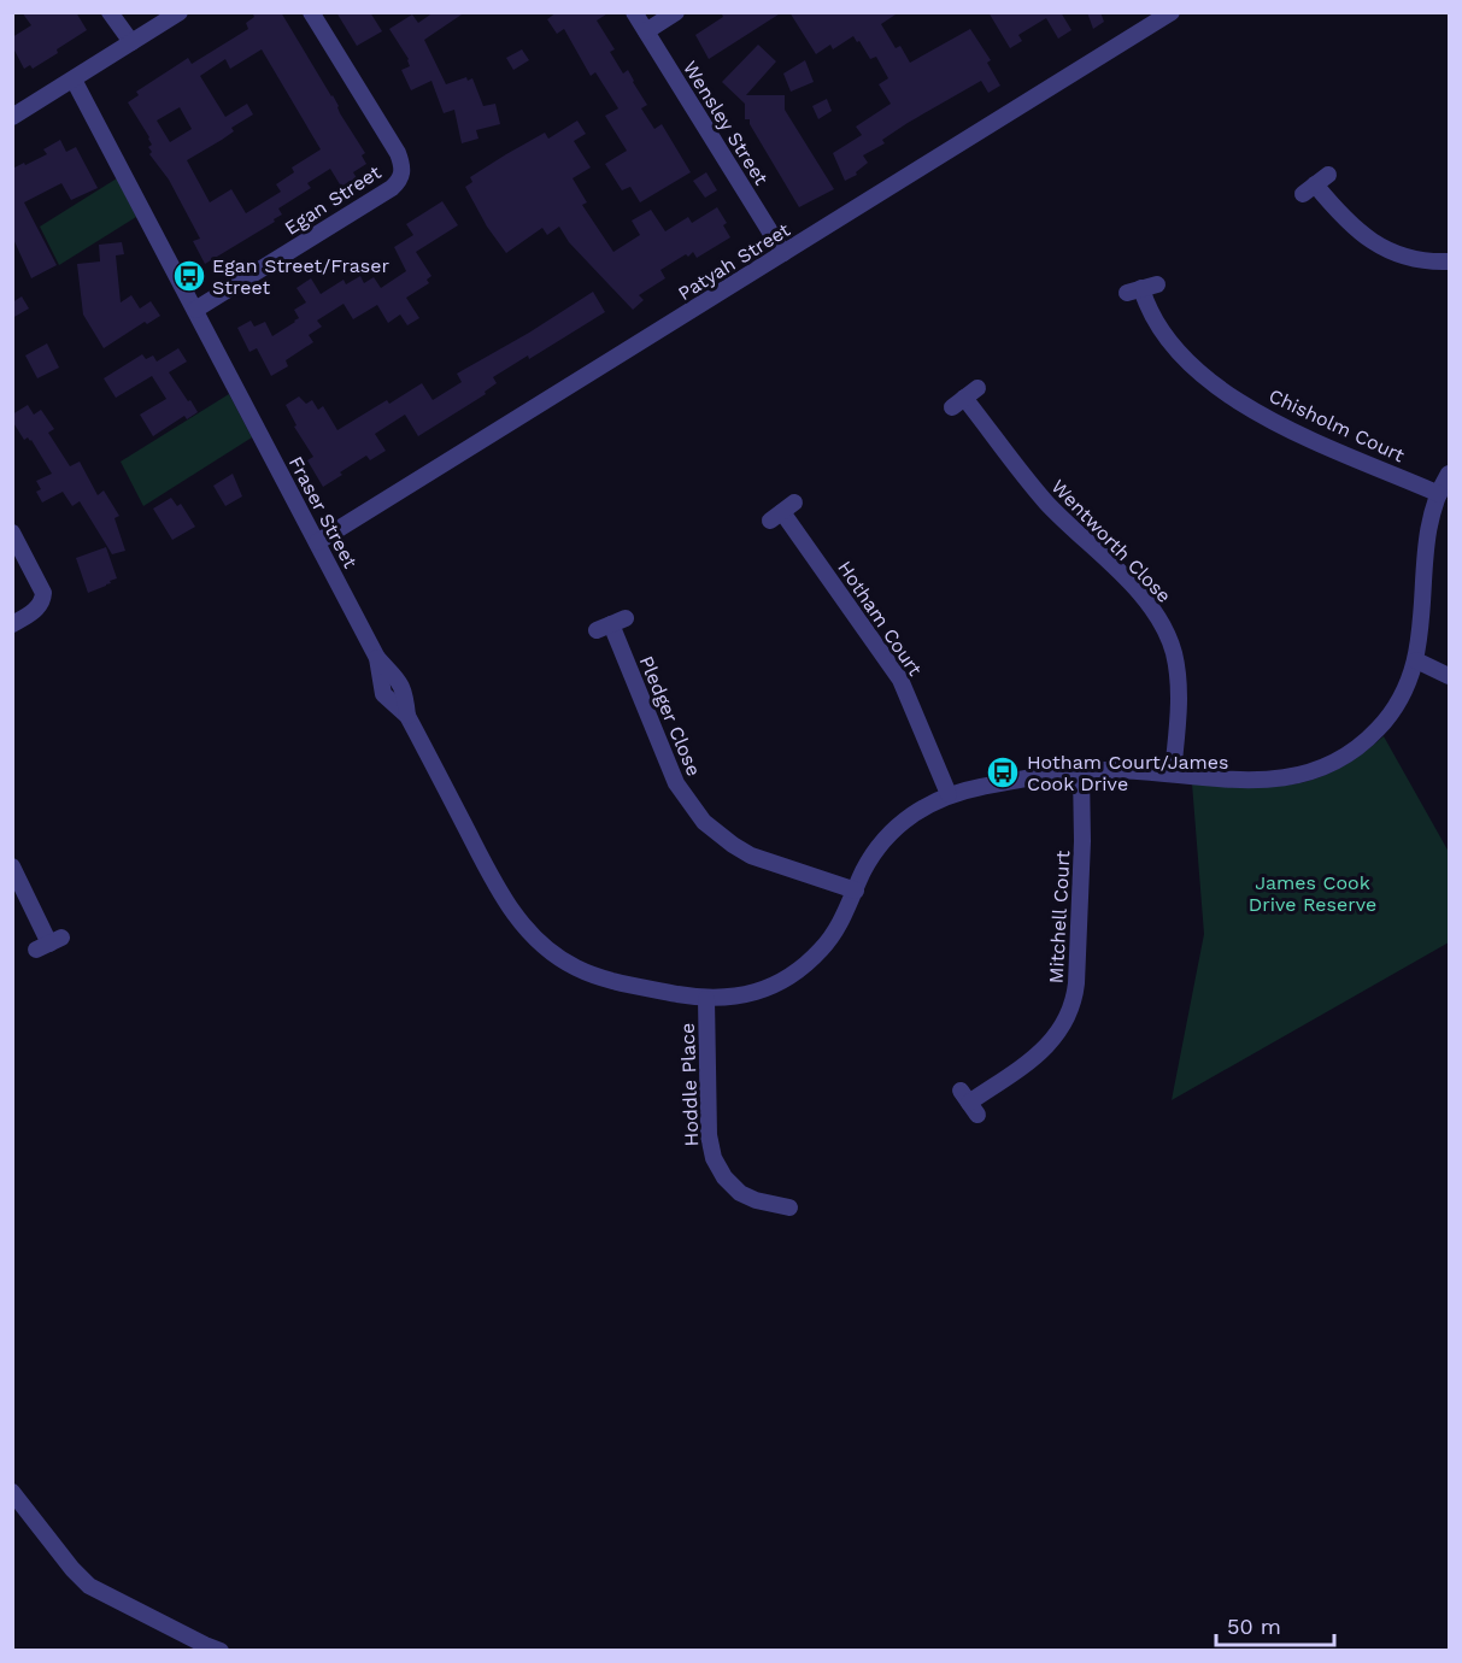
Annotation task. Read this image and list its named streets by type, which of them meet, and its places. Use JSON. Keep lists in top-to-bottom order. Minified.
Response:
{"streets":{"street":["Wensley Street","Egan Street","Patyah Street","Chisholm Court","Fraser Street","Wentworth Close","Hotham Court","Pledger Close","Mitchell Court","Hoddle Place"]},"crossings":[["Wensley Street","Patyah Street"],["Egan Street","Fraser Street"],["Patyah Street","Fraser Street"],["Chisholm Court","Fraser Street"],["Fraser Street","Wentworth Close"],["Fraser Street","Hotham Court"],["Fraser Street","Pledger Close"],["Fraser Street","Mitchell Court"],["Fraser Street","Hoddle Place"]],"parks":["James Cook Drive Reserve"],"places":{"bus stop":["Egan Street/Fraser Street","Hotham Court/James Cook Drive"]},"scale_bar":"50 m"}
